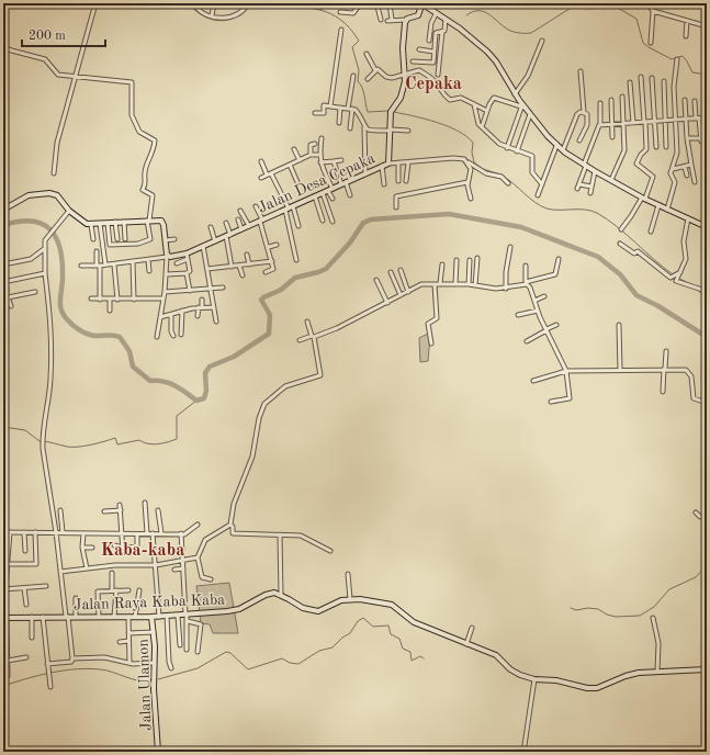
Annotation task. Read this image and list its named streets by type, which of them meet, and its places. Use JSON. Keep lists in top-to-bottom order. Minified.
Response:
{"streets":{"street":["Jalan Desa Cepaka","Jalan Raya Kaba Kaba","Jalan Ulamon"]},"crossings":[["Jalan Raya Kaba Kaba","Jalan Ulamon"]],"districts":["Cepaka","Kaba-kaba"],"scale_bar":"200 m"}
